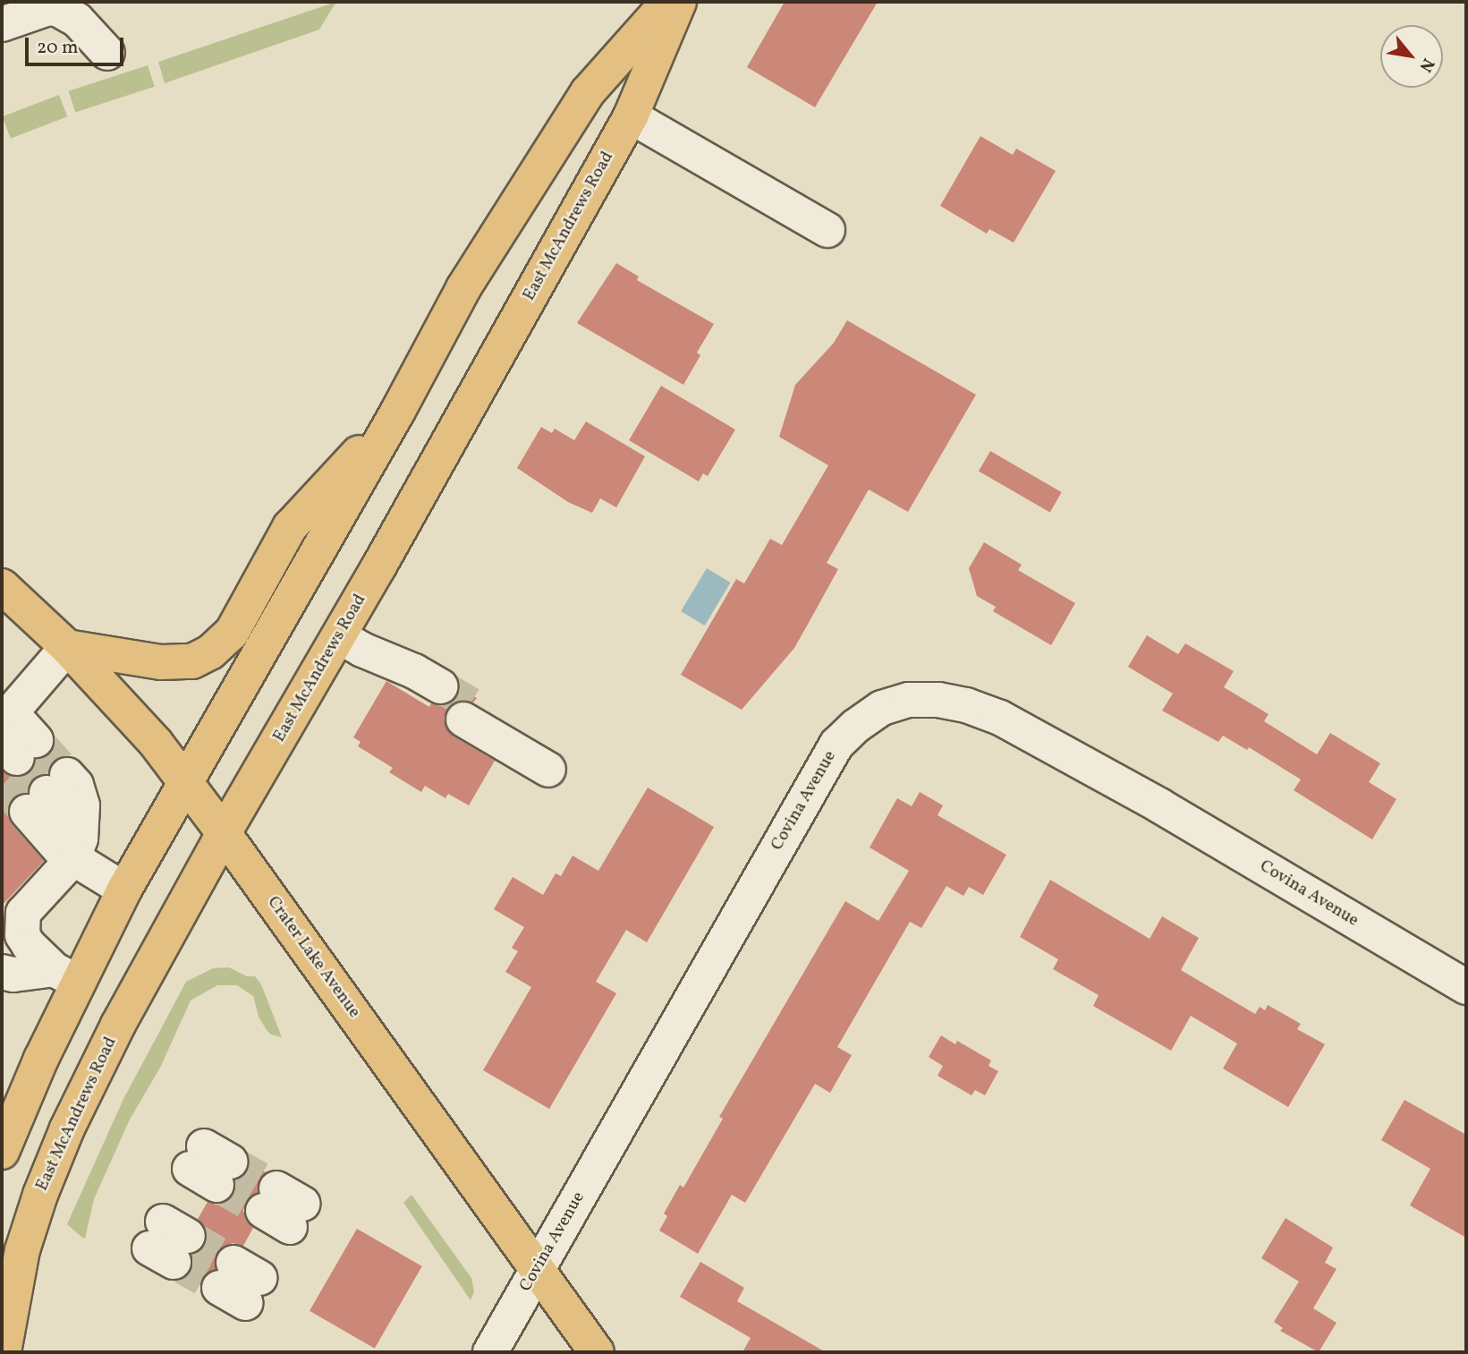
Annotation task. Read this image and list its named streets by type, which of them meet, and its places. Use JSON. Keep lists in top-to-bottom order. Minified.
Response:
{"streets":{"main road":["East McAndrews Road","Crater Lake Avenue"],"street":["Covina Avenue"]},"crossings":[["East McAndrews Road","Crater Lake Avenue"],["Covina Avenue","Crater Lake Avenue"]],"scale_bar":"20 m","north":"bottom right"}
